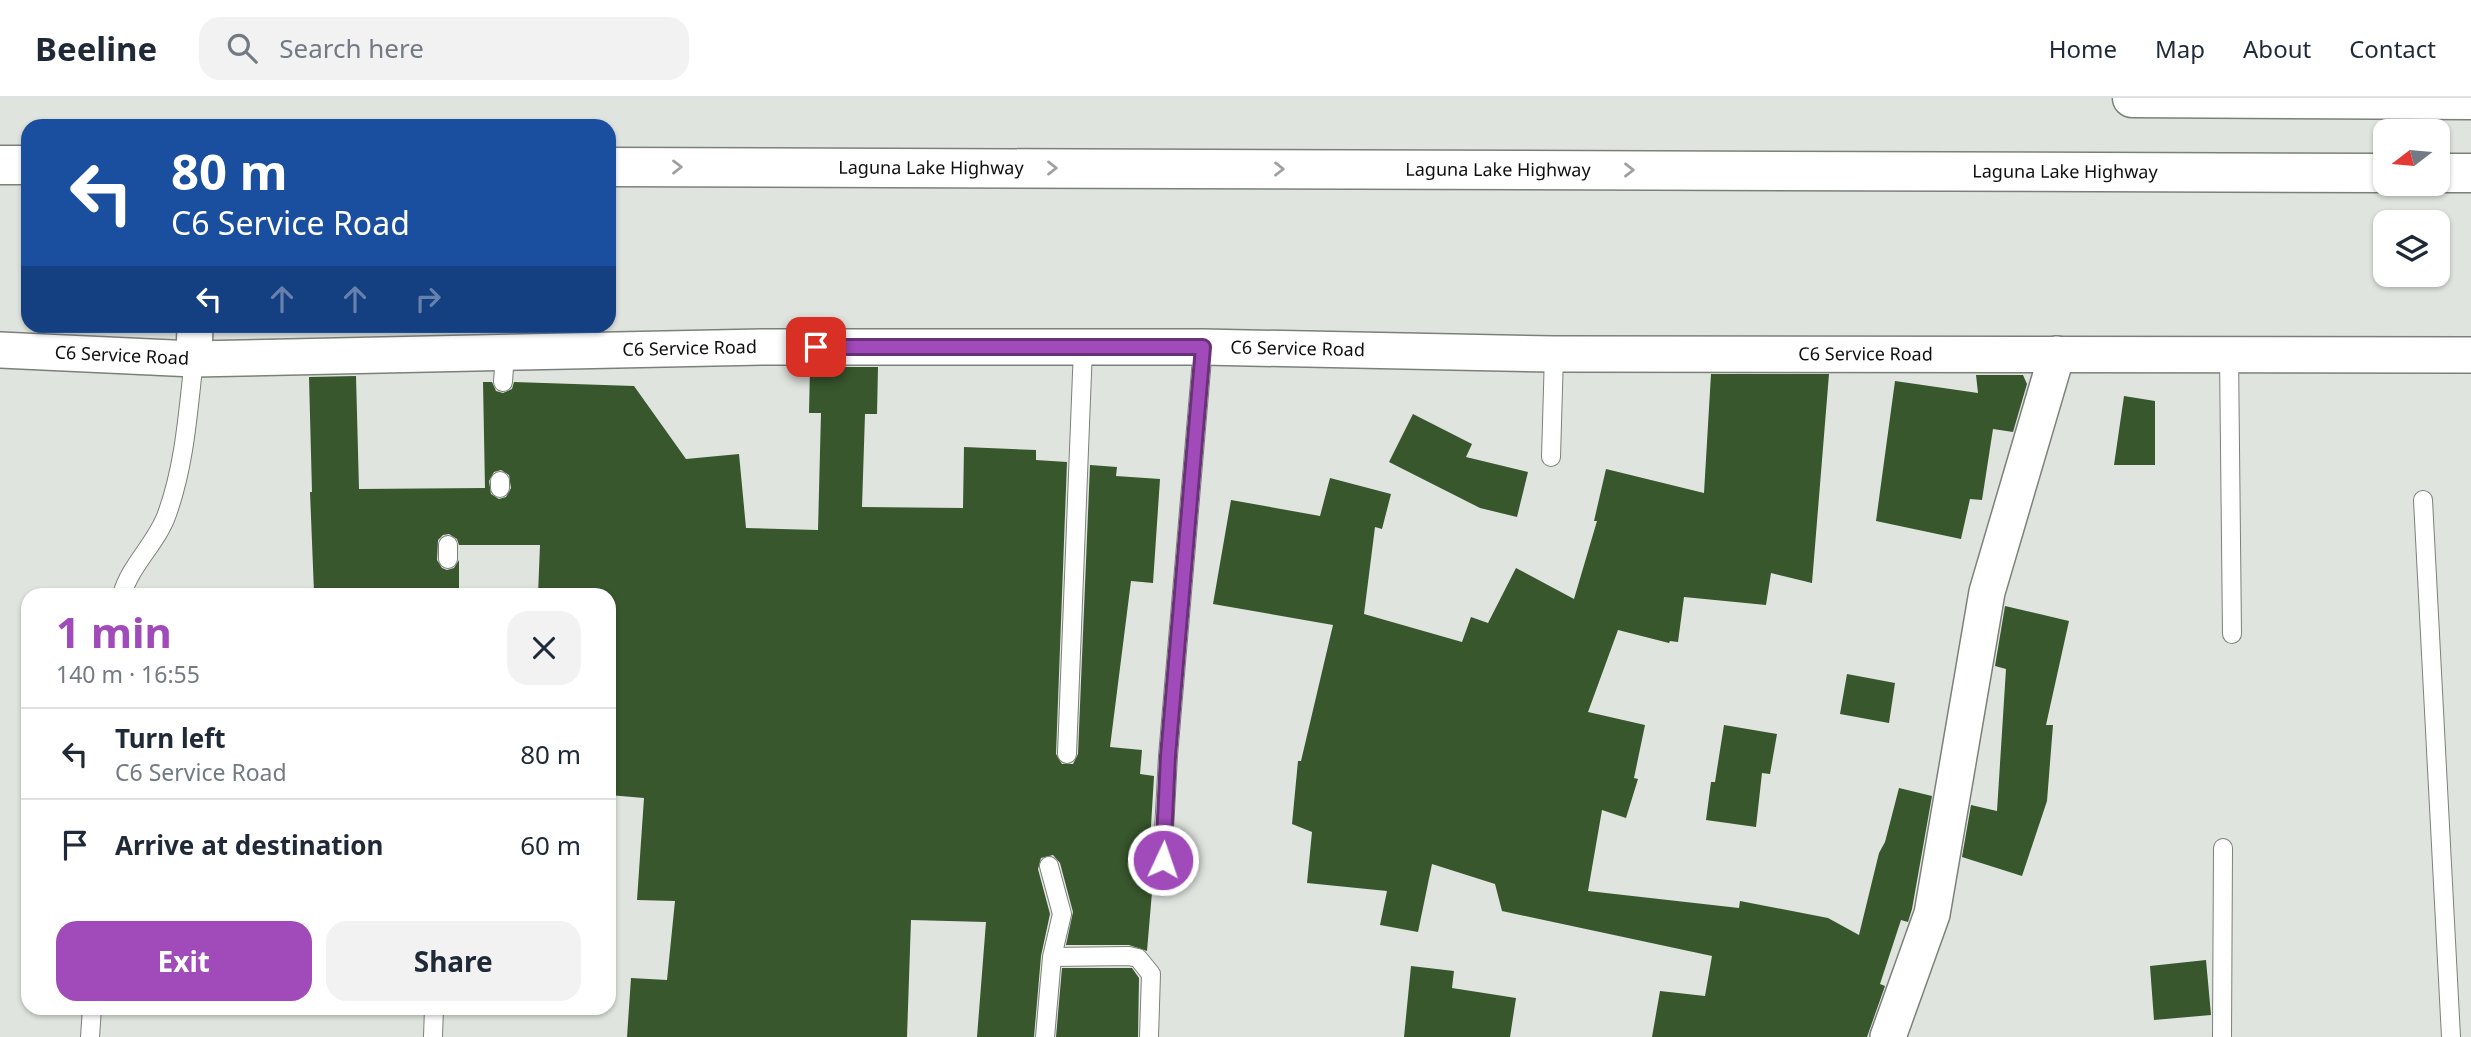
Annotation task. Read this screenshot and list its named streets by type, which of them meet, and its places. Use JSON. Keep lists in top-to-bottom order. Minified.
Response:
{"streets":{"main road":["Laguna Lake Highway"],"street":["C6 Service Road"]},"one_way":["Laguna Lake Highway"],"north":"left","page":{"header":"Beeline","search":"Search here","nav":["Home","Map","About","Contact"],"turn":["80 m","C6 Service Road"],"heading":["1 min","140 m · 16:55"],"list":[{"name":"Turn left","note":"C6 Service Road","value":"80 m"},{"name":"Arrive at destination","value":"60 m"}],"buttons":["Exit","Share"]}}
